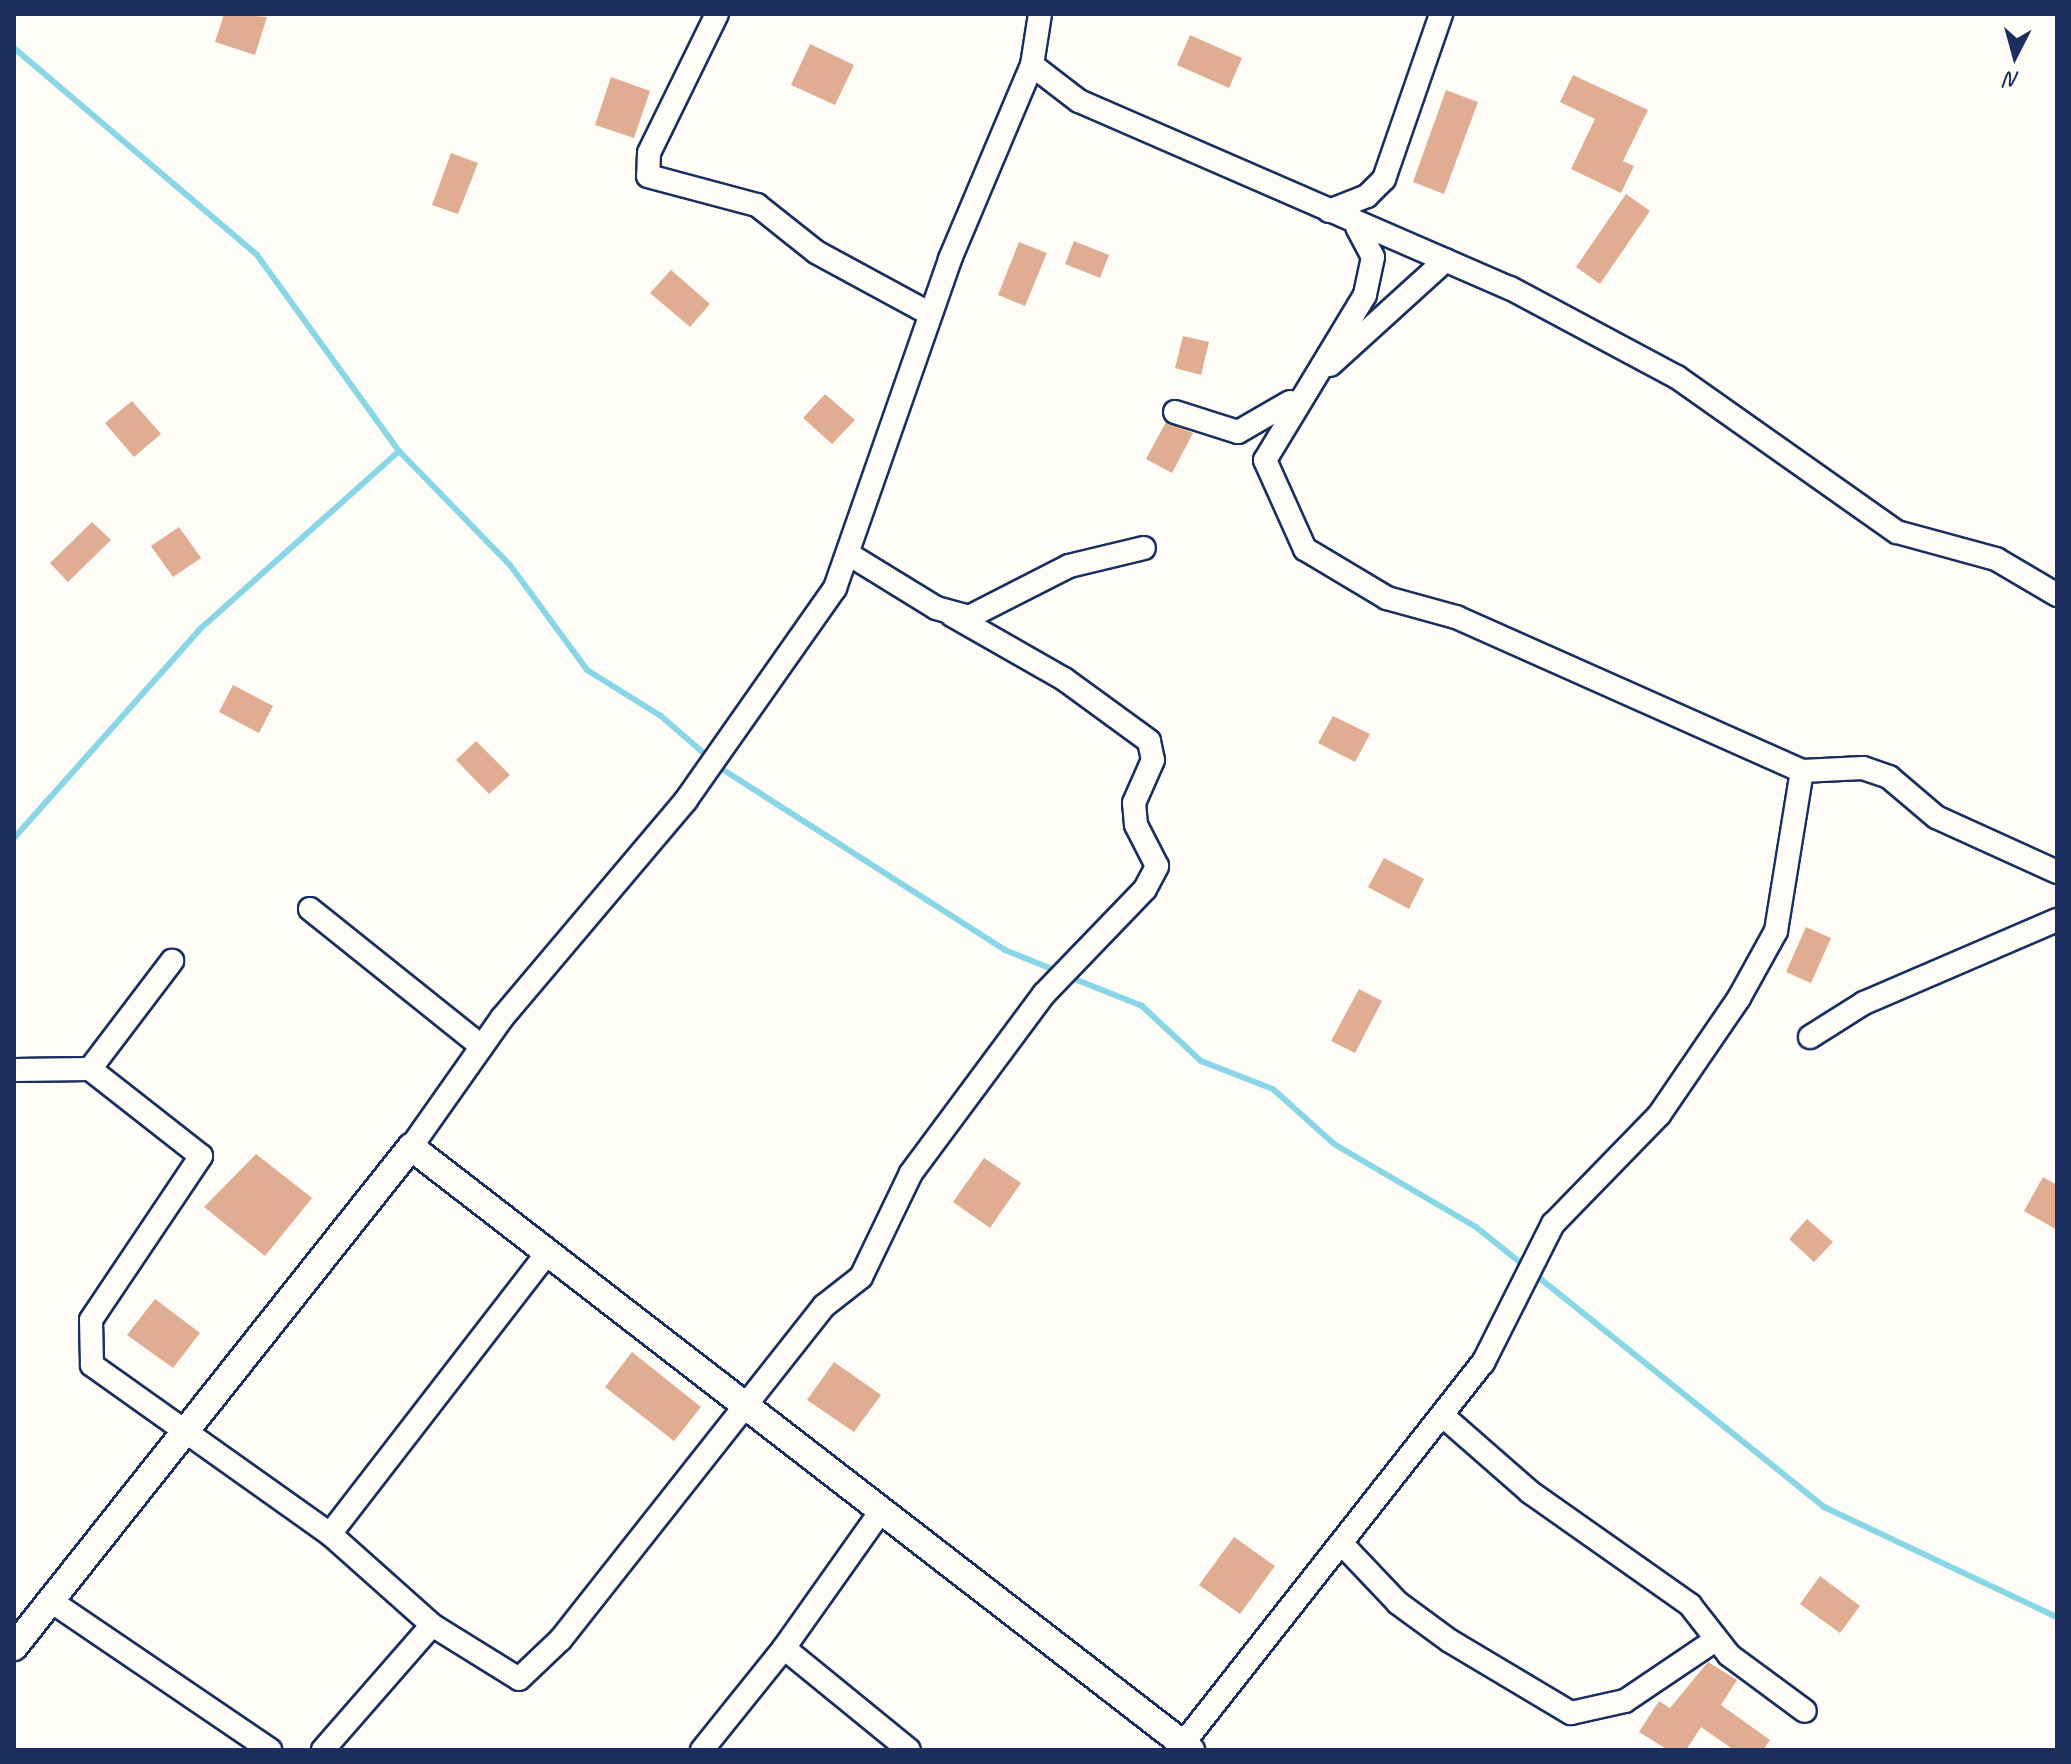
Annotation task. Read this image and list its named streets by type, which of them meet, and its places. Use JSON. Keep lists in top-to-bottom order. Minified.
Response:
{"north":"bottom"}
